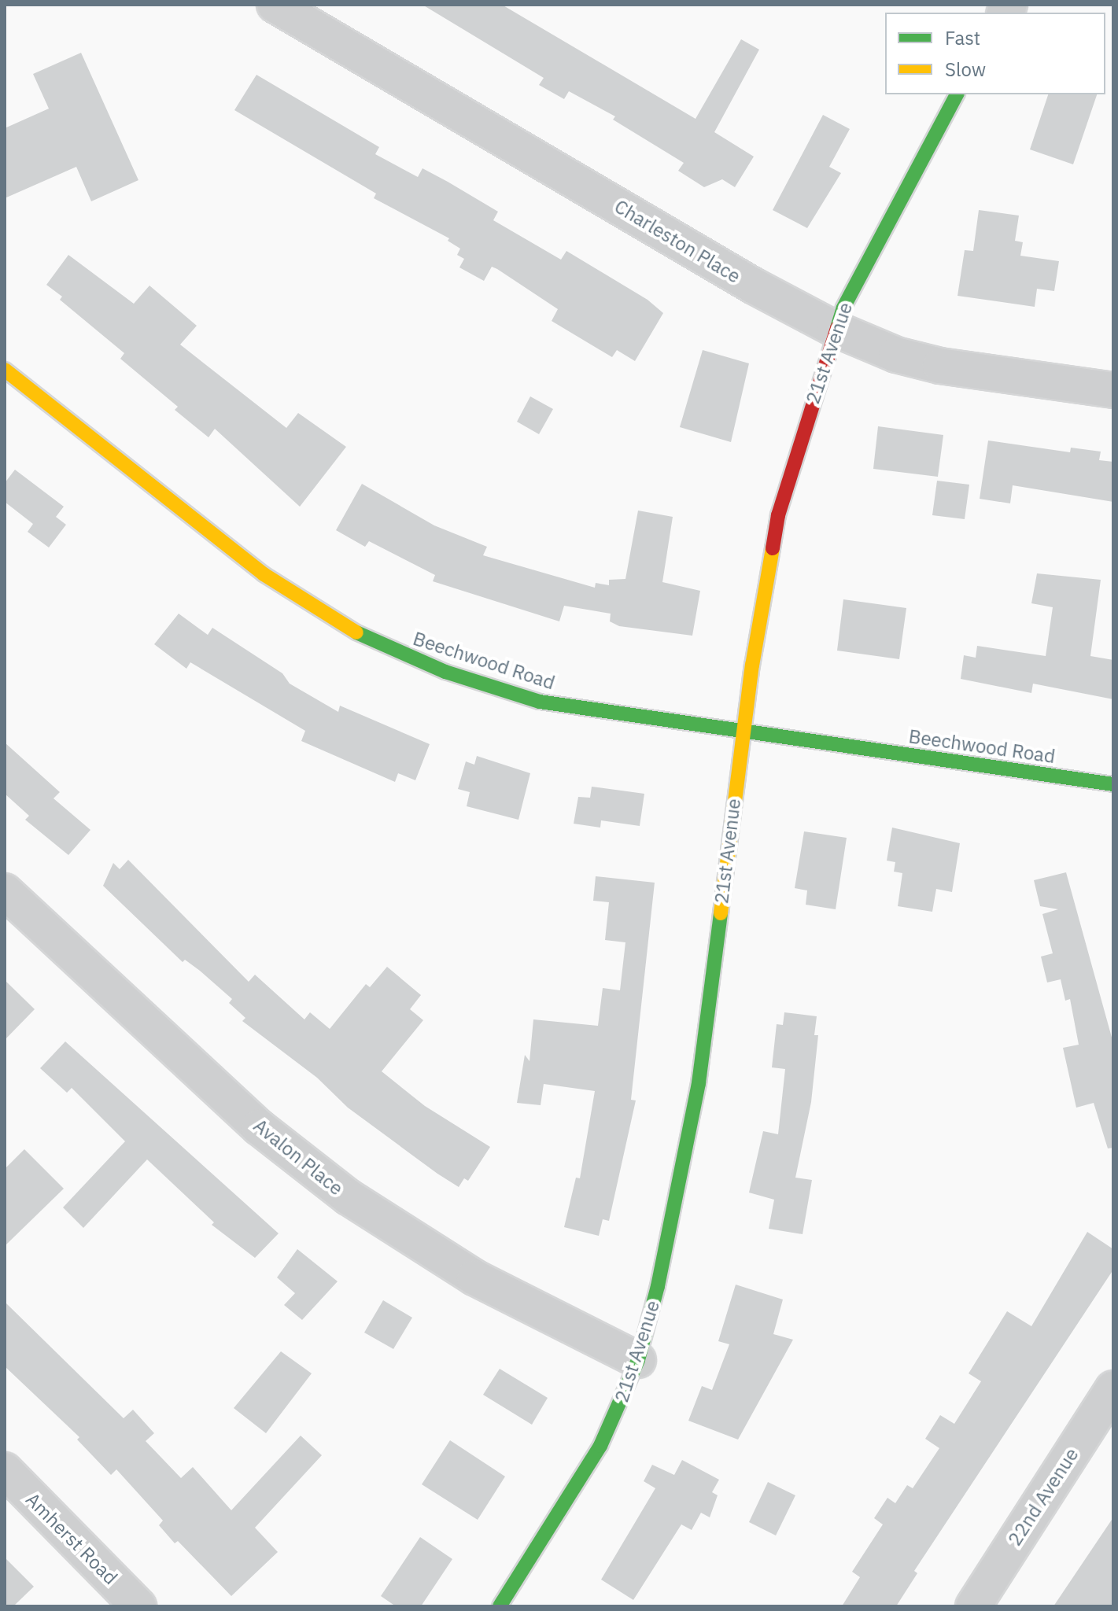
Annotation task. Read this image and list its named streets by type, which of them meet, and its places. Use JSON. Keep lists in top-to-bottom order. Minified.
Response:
{"streets":{"street":["Charleston Place","21st Avenue","Beechwood Road","Avalon Place","22nd Avenue","Amherst Road"]},"crossings":[["Charleston Place","21st Avenue"],["21st Avenue","Beechwood Road"],["21st Avenue","Avalon Place"]],"legend":["Fast","Slow"]}
